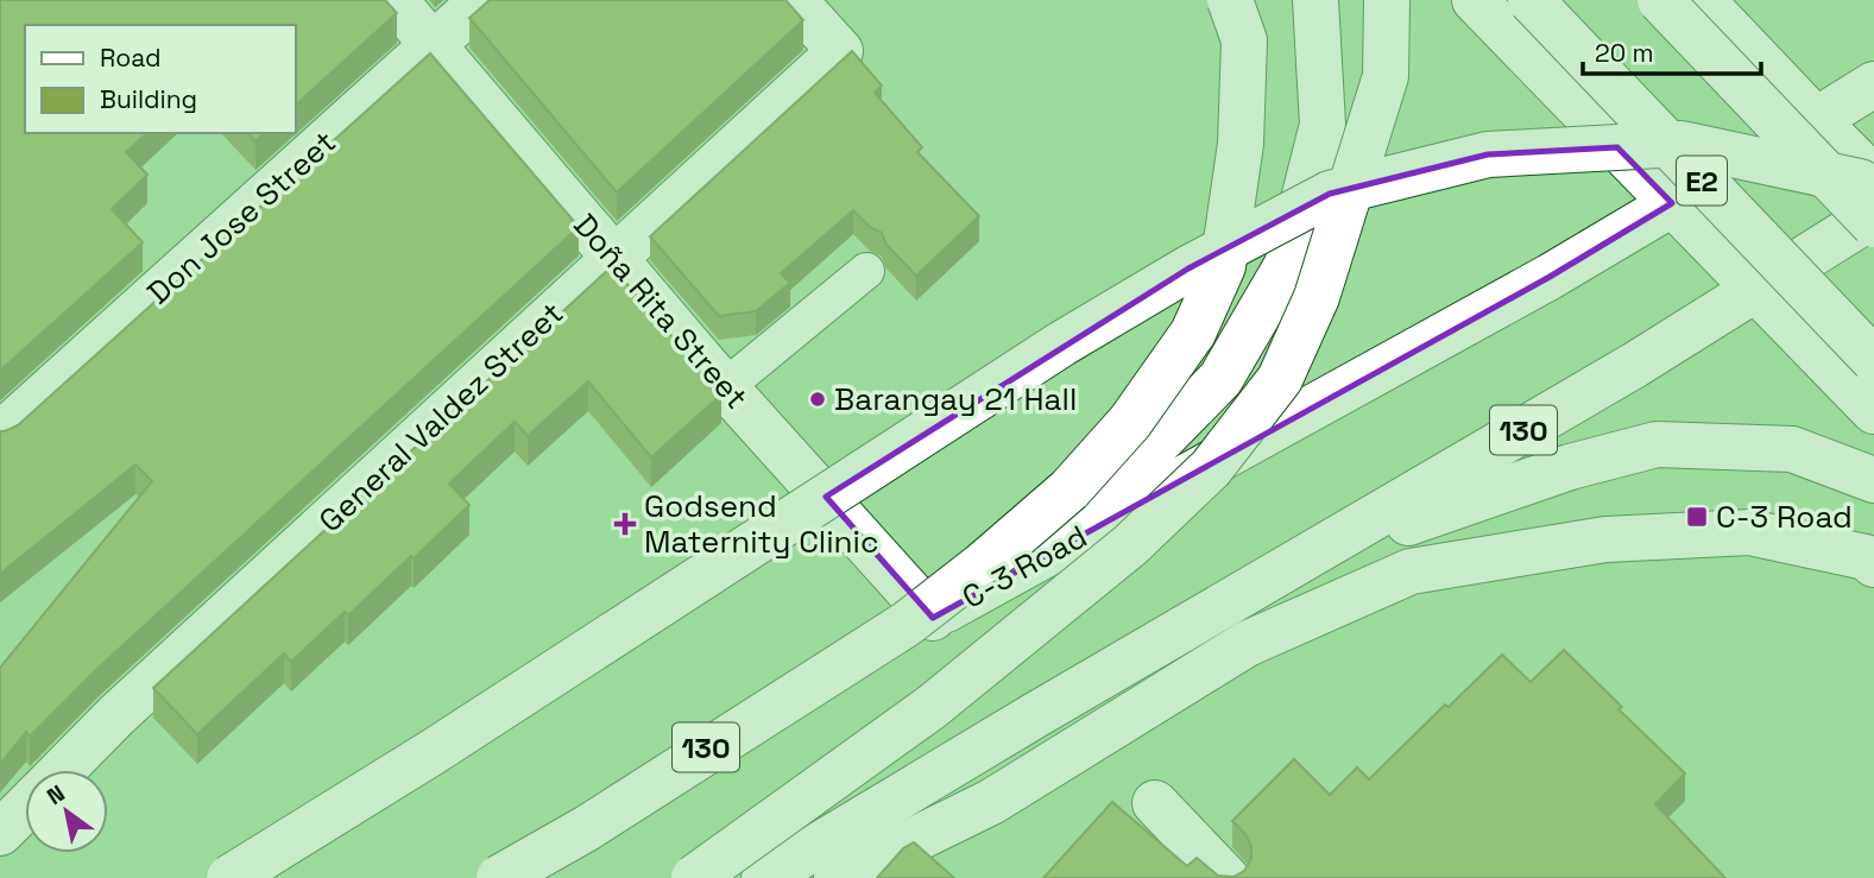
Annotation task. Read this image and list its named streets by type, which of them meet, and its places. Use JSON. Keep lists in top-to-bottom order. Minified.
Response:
{"streets":{"main road":["E2","Don Jose Street","Doña Rita Street","General Valdez Street","130","C-3 Road"]},"crossings":[["Don Jose Street","Doña Rita Street"],["Doña Rita Street","General Valdez Street"],["Doña Rita Street","C-3 Road"]],"places":{"other":["Barangay 21 Hall"],"transit":["C-3 Road"],"health":["Godsend Maternity Clinic"]},"legend":["Road","Building"],"scale_bar":"20 m","north":"top left"}
